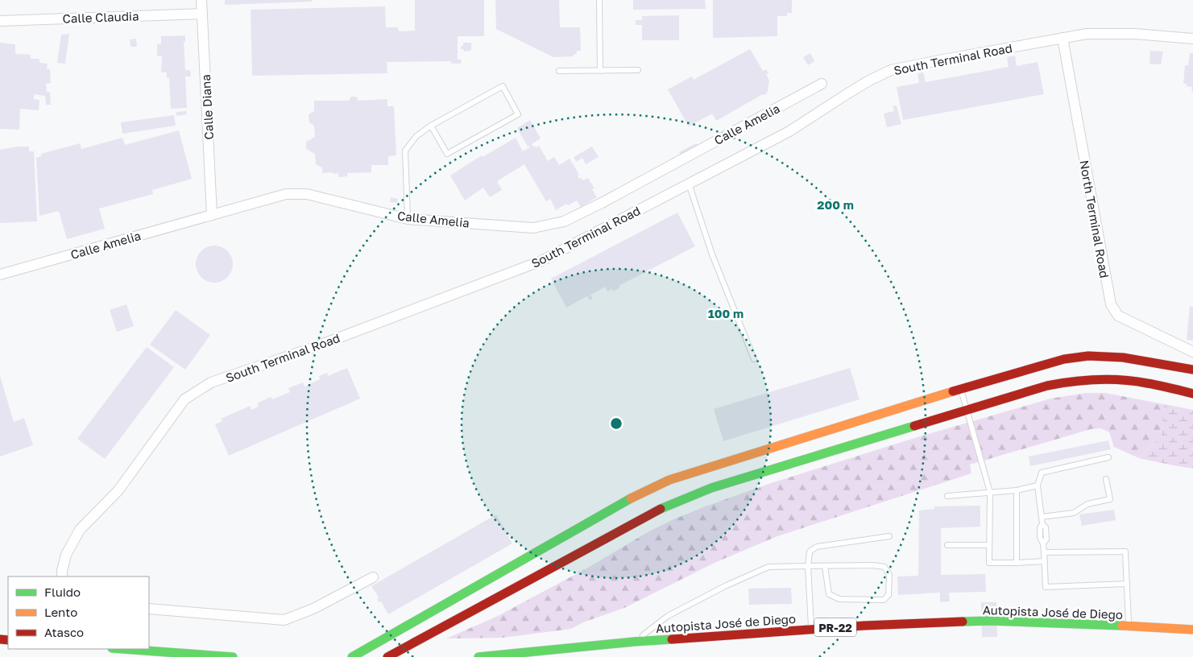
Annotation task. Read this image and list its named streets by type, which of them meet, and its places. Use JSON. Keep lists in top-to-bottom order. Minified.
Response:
{"streets":{"main road":["Autopista José de Diego","PR-22"],"street":["Calle Claudia","South Terminal Road","Calle Diana","Calle Amelia","North Terminal Road"]},"crossings":[["Calle Claudia","Calle Diana"],["South Terminal Road","North Terminal Road"],["Calle Diana","Calle Amelia"]],"legend":["Fluido","Lento","Atasco"],"rings":["200 m","100 m"]}
